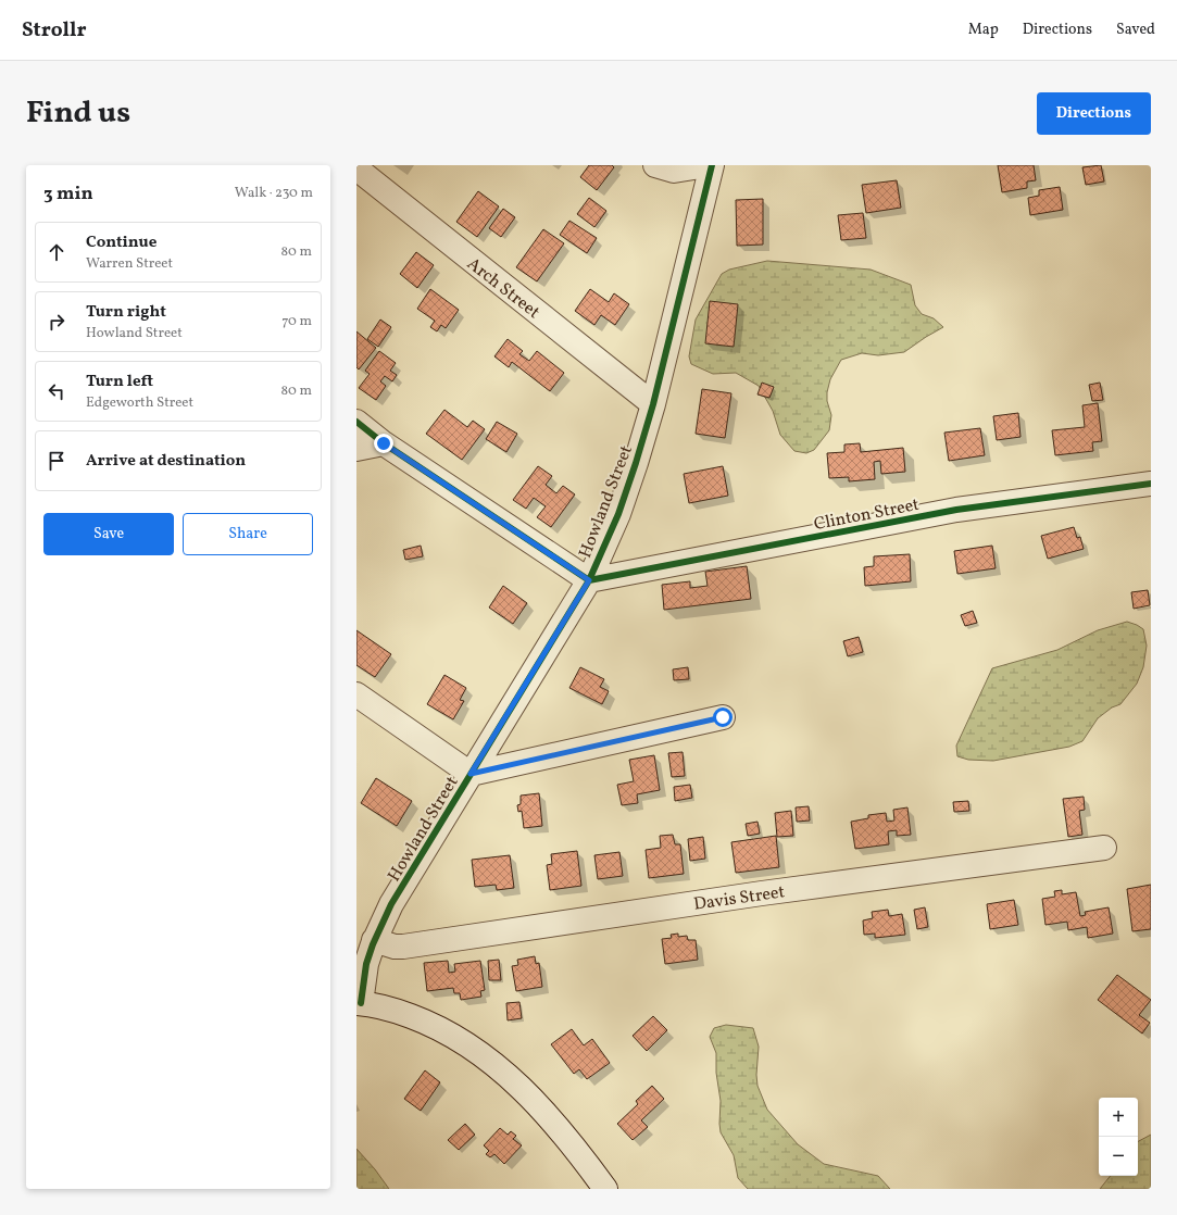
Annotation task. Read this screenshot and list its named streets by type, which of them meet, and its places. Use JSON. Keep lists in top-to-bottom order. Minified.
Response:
{"streets":{"street":["Arch Street","Howland Street","Clinton Street","Davis Street"]},"crossings":[["Arch Street","Howland Street"],["Howland Street","Clinton Street"],["Howland Street","Davis Street"]],"page":{"header":"Strollr","nav":["Map","Directions","Saved"],"title":"Find us","buttons":["Directions",["Save","Share"]],"heading":["3 min","Walk · 230 m"],"list":[["Continue","Warren Street","80 m"],["Turn right","Howland Street","70 m"],["Turn left","Edgeworth Street","80 m"],"Arrive at destination"],"map_buttons":["+","−"]}}
